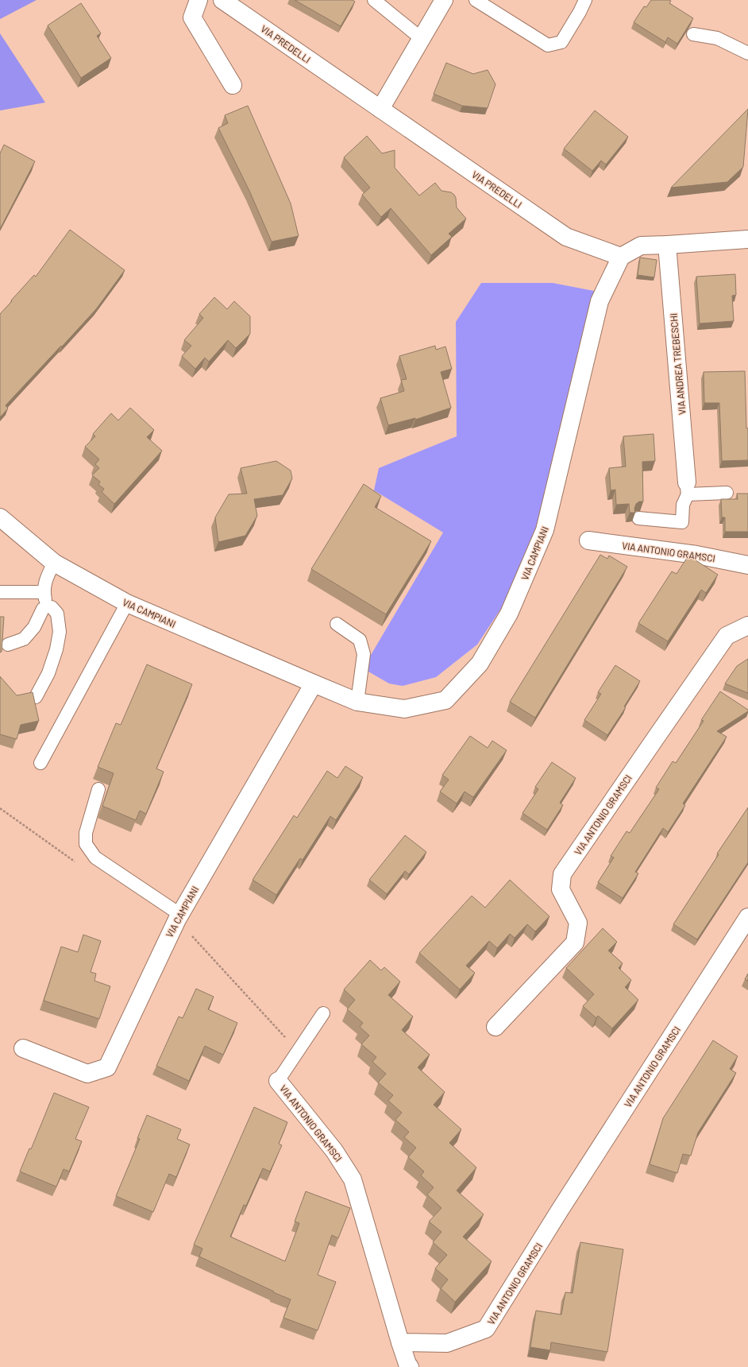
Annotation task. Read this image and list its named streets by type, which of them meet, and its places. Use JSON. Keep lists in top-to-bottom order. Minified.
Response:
{"streets":{"street":["VIA PREDELLI","VIA ANDREA TREBESCHI","VIA ANTONIO GRAMSCI","VIA CAMPIANI"]},"crossings":[["VIA PREDELLI","VIA CAMPIANI"]]}
